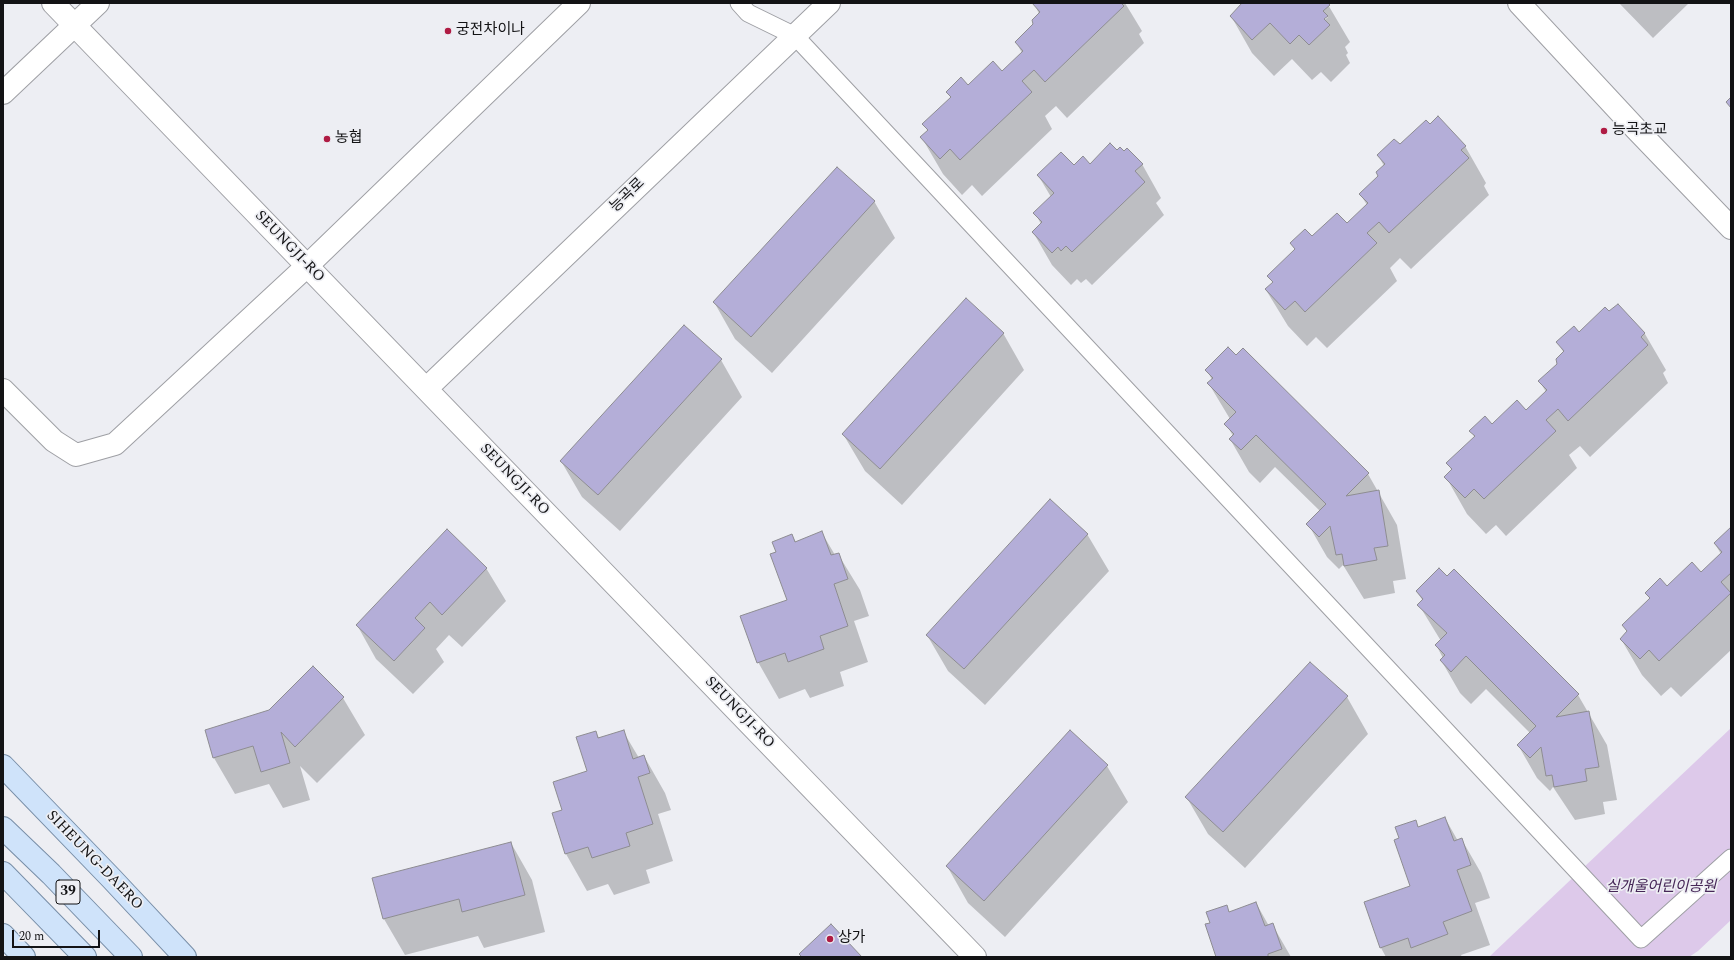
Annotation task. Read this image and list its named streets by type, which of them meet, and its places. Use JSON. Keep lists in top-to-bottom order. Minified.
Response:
{"streets":{"main road":["SIHEUNG-DAERO","39"],"street":["능곡로","SEUNGJI-RO"]},"crossings":[["능곡로","SEUNGJI-RO"]],"parks":["실개울어린이공원"],"places":["궁전차이나","능곡초교","농협","상가"],"scale_bar":"20 m"}
